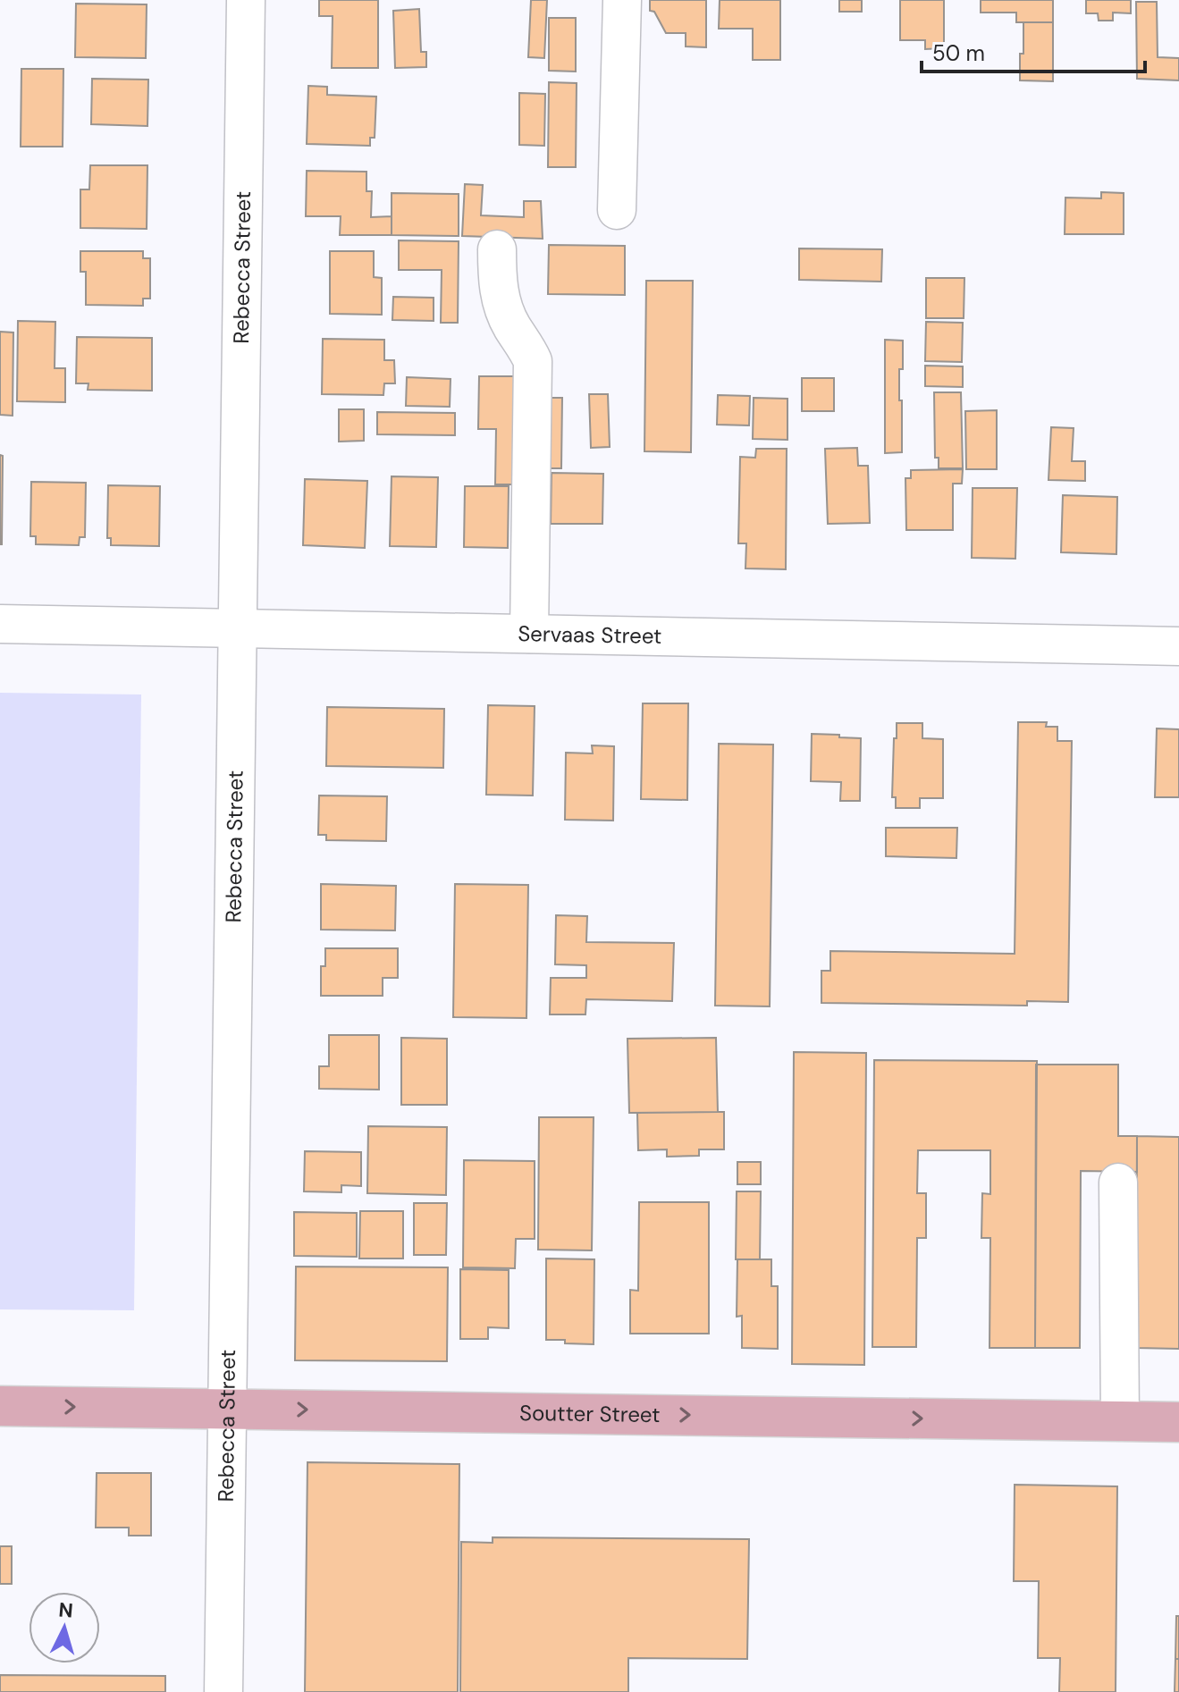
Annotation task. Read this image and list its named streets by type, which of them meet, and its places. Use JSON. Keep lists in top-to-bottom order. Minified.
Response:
{"streets":{"main road":["Soutter Street"],"street":["Rebecca Street","Servaas Street"]},"crossings":[["Rebecca Street","Servaas Street"],["Rebecca Street","Soutter Street"]],"one_way":["Soutter Street"],"scale_bar":"50 m","north":"top"}
